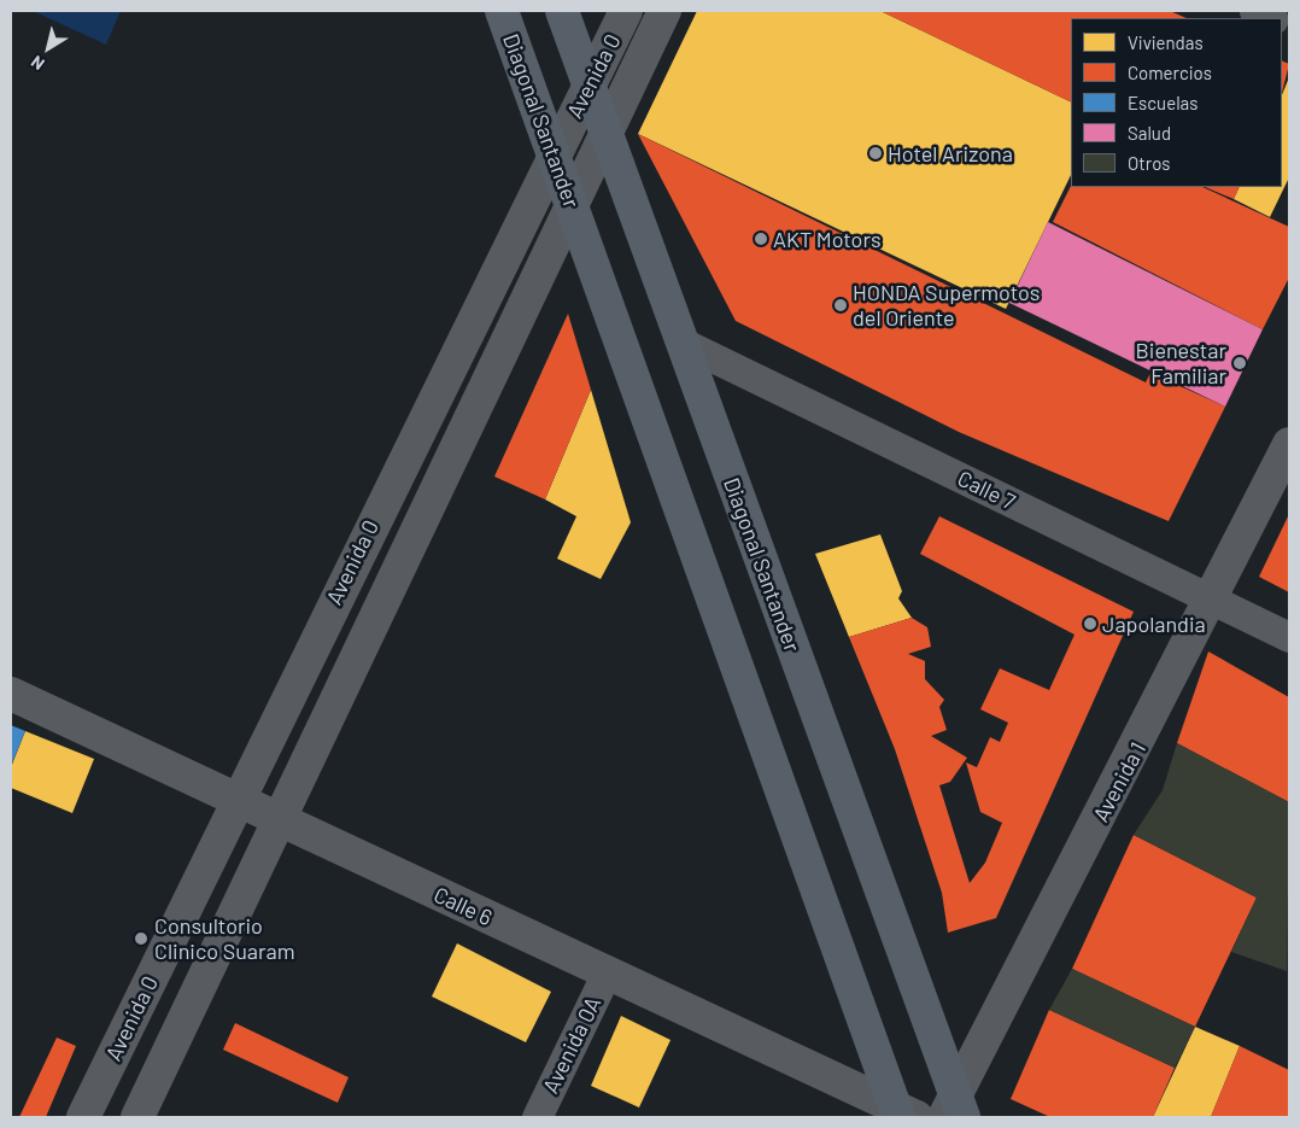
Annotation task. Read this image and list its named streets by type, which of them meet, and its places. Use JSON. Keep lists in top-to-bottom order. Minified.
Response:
{"streets":{"main road":["Diagonal Santander"],"street":["Avenida 0","Calle 7","Avenida 1","Calle 6","Avenida 0A"]},"crossings":[["Avenida 0","Diagonal Santander"],["Avenida 0","Calle 6"],["Diagonal Santander","Calle 7"],["Diagonal Santander","Avenida 1"],["Diagonal Santander","Calle 6"],["Calle 7","Avenida 1"],["Calle 6","Avenida 0A"]],"places":["Hotel Arizona","AKT Motors","HONDA Supermotos del Oriente","Bienestar Familiar","Japolandia","Consultorio Clinico Suaram"],"legend":["Viviendas","Comercios","Escuelas","Salud","Otros"],"north":"bottom left"}
